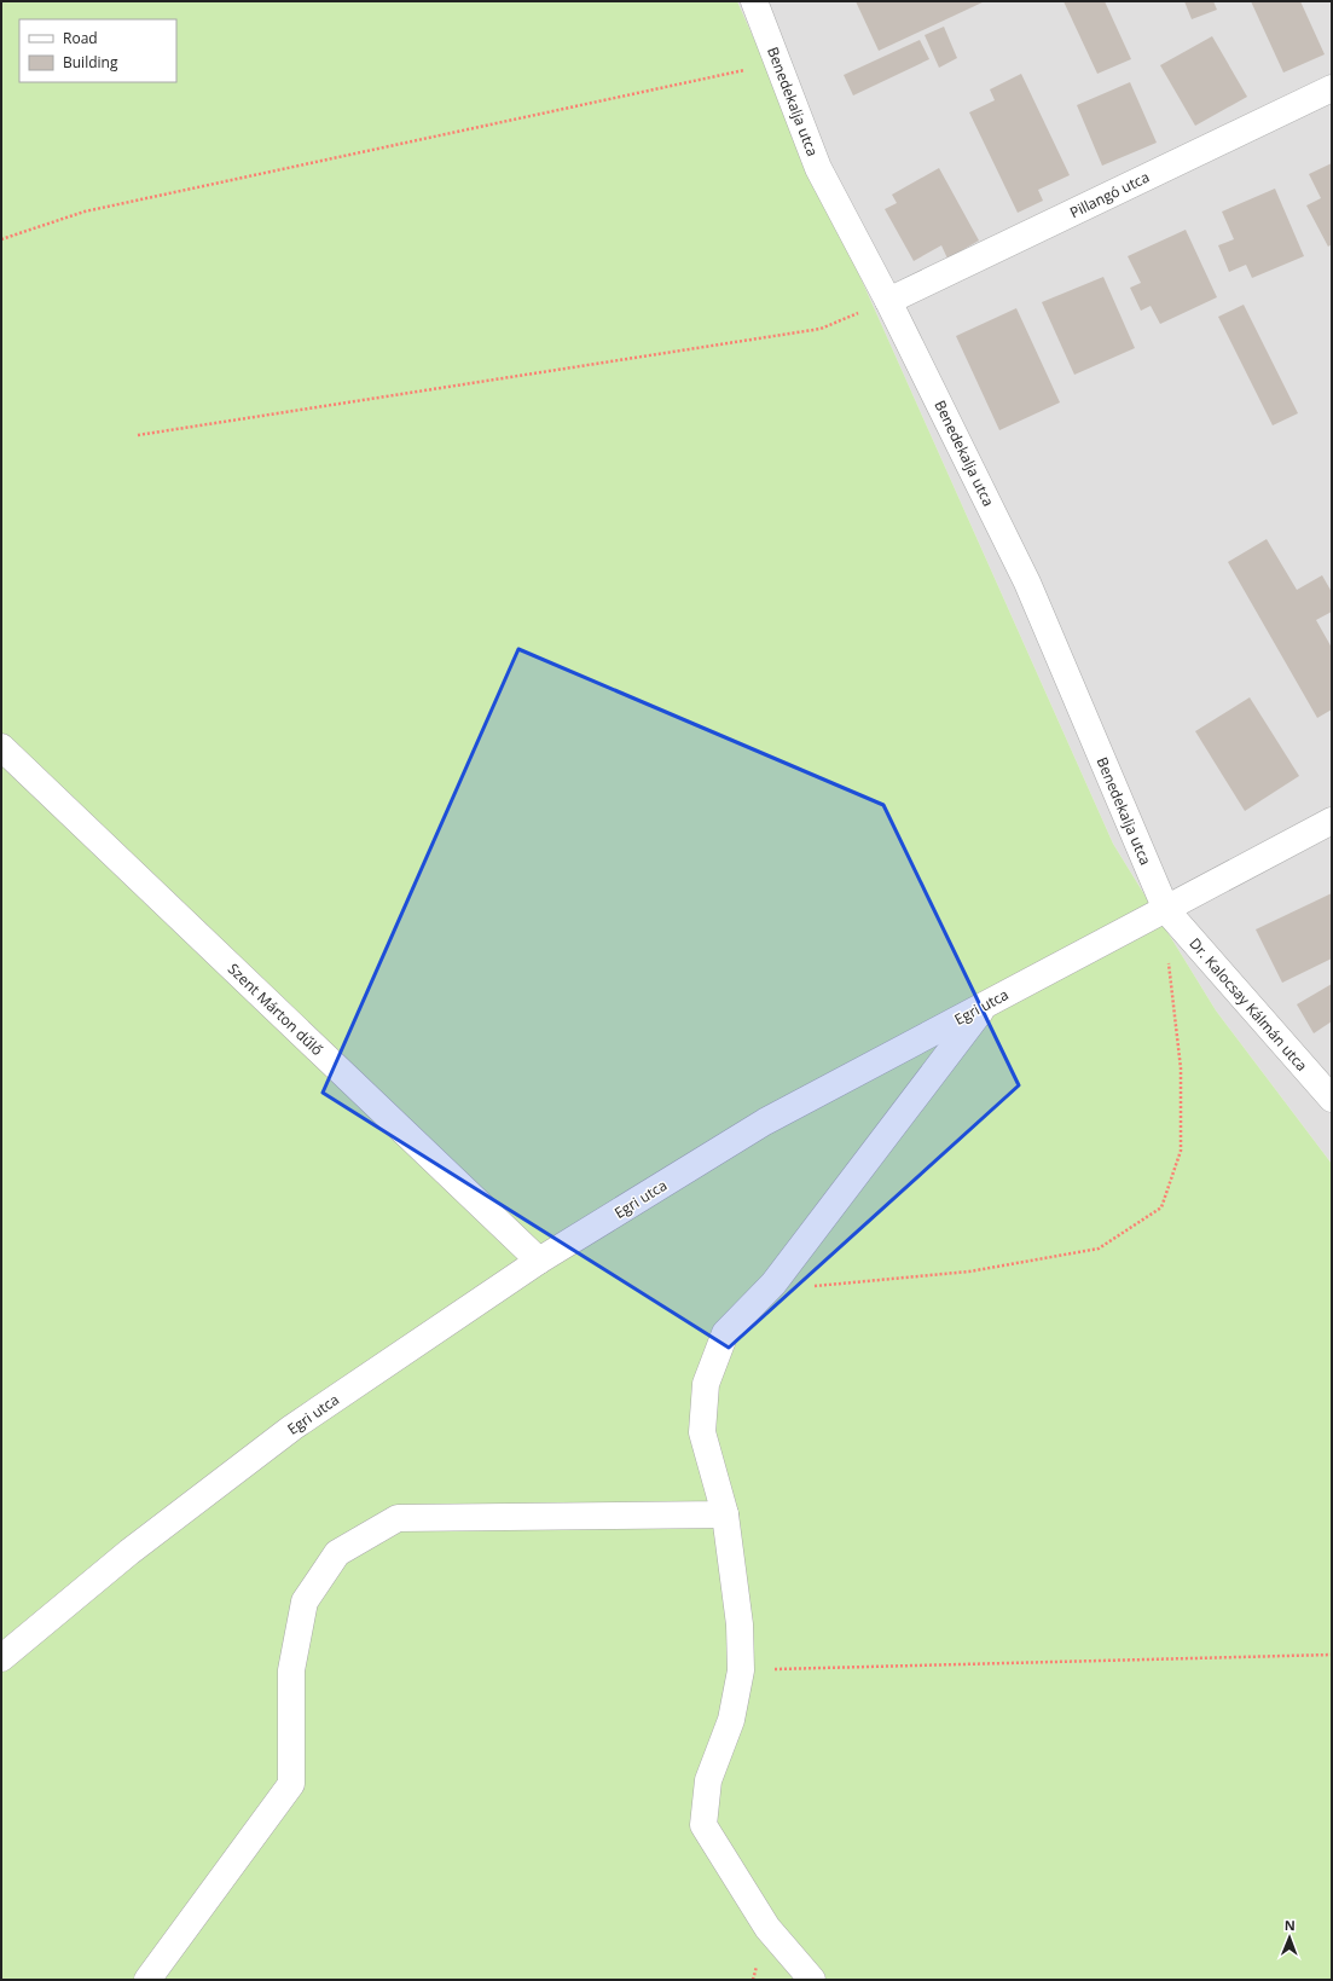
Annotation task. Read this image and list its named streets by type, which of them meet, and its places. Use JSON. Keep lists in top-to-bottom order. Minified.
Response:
{"streets":{"street":["Benedekalja utca","Pillangó utca","Dr. Kalocsay Kálmán utca","Egri utca","Szent Márton dűlő"]},"crossings":[["Benedekalja utca","Pillangó utca"],["Benedekalja utca","Dr. Kalocsay Kálmán utca"],["Benedekalja utca","Egri utca"],["Dr. Kalocsay Kálmán utca","Egri utca"],["Egri utca","Szent Márton dűlő"]],"legend":["Road","Building"],"north":"top"}
